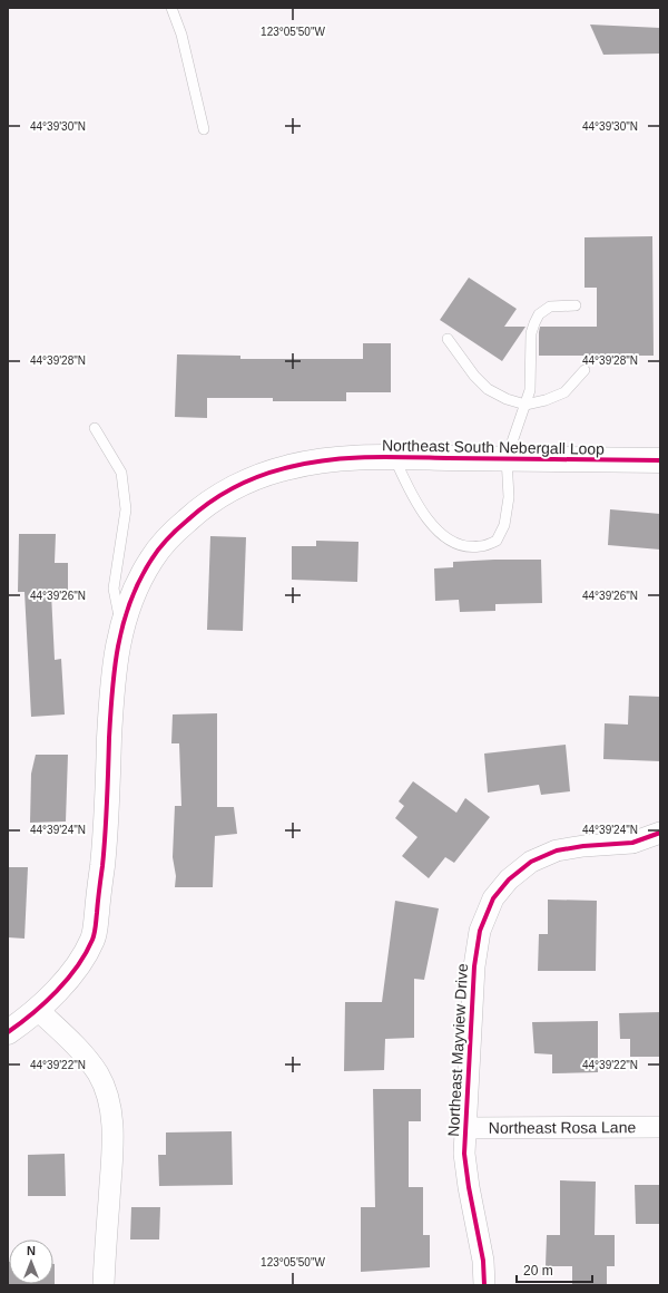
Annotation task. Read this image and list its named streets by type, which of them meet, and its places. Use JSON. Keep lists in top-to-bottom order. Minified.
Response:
{"streets":{"street":["Northeast South Nebergall Loop","Northeast Mayview Drive","Northeast Rosa Lane"]},"crossings":[["Northeast Mayview Drive","Northeast Rosa Lane"]],"scale_bar":"20 m","north":"top","coordinates":["123°05'50\"W","44°39'30\"N","44°39'28\"N","44°39'26\"N","44°39'24\"N","44°39'22\"N"]}
